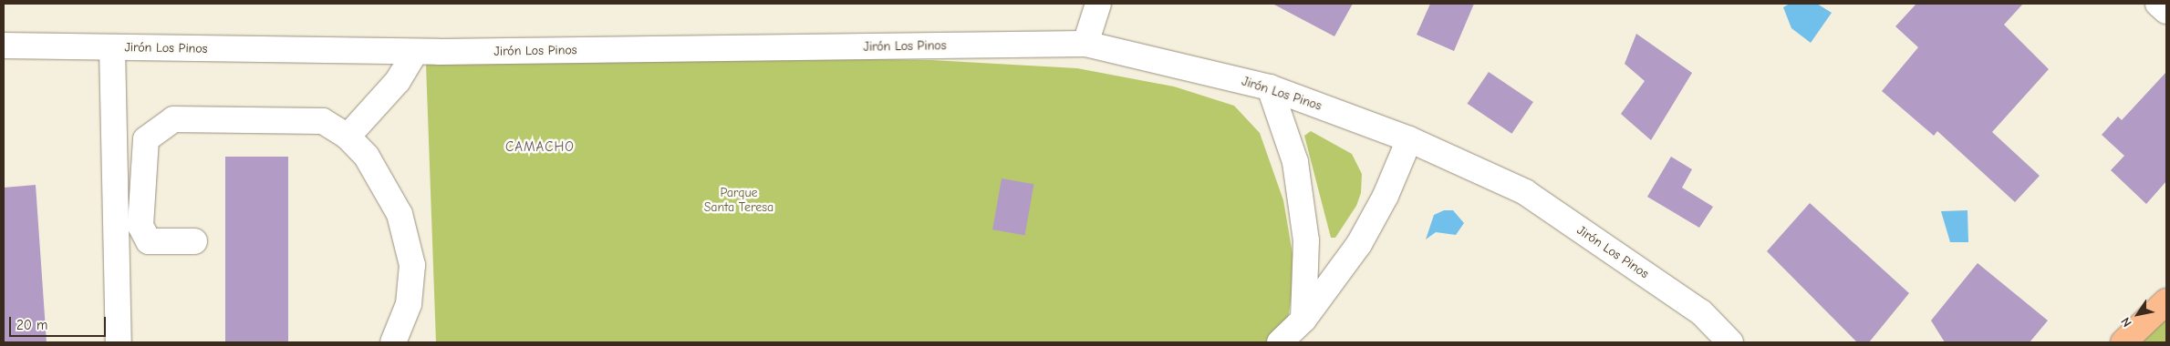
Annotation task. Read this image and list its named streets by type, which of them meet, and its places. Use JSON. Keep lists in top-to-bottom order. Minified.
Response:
{"streets":{"street":["Jirón Los Pinos"]},"districts":["CAMACHO"],"parks":["Parque Santa Teresa"],"scale_bar":"20 m","north":"bottom left"}
